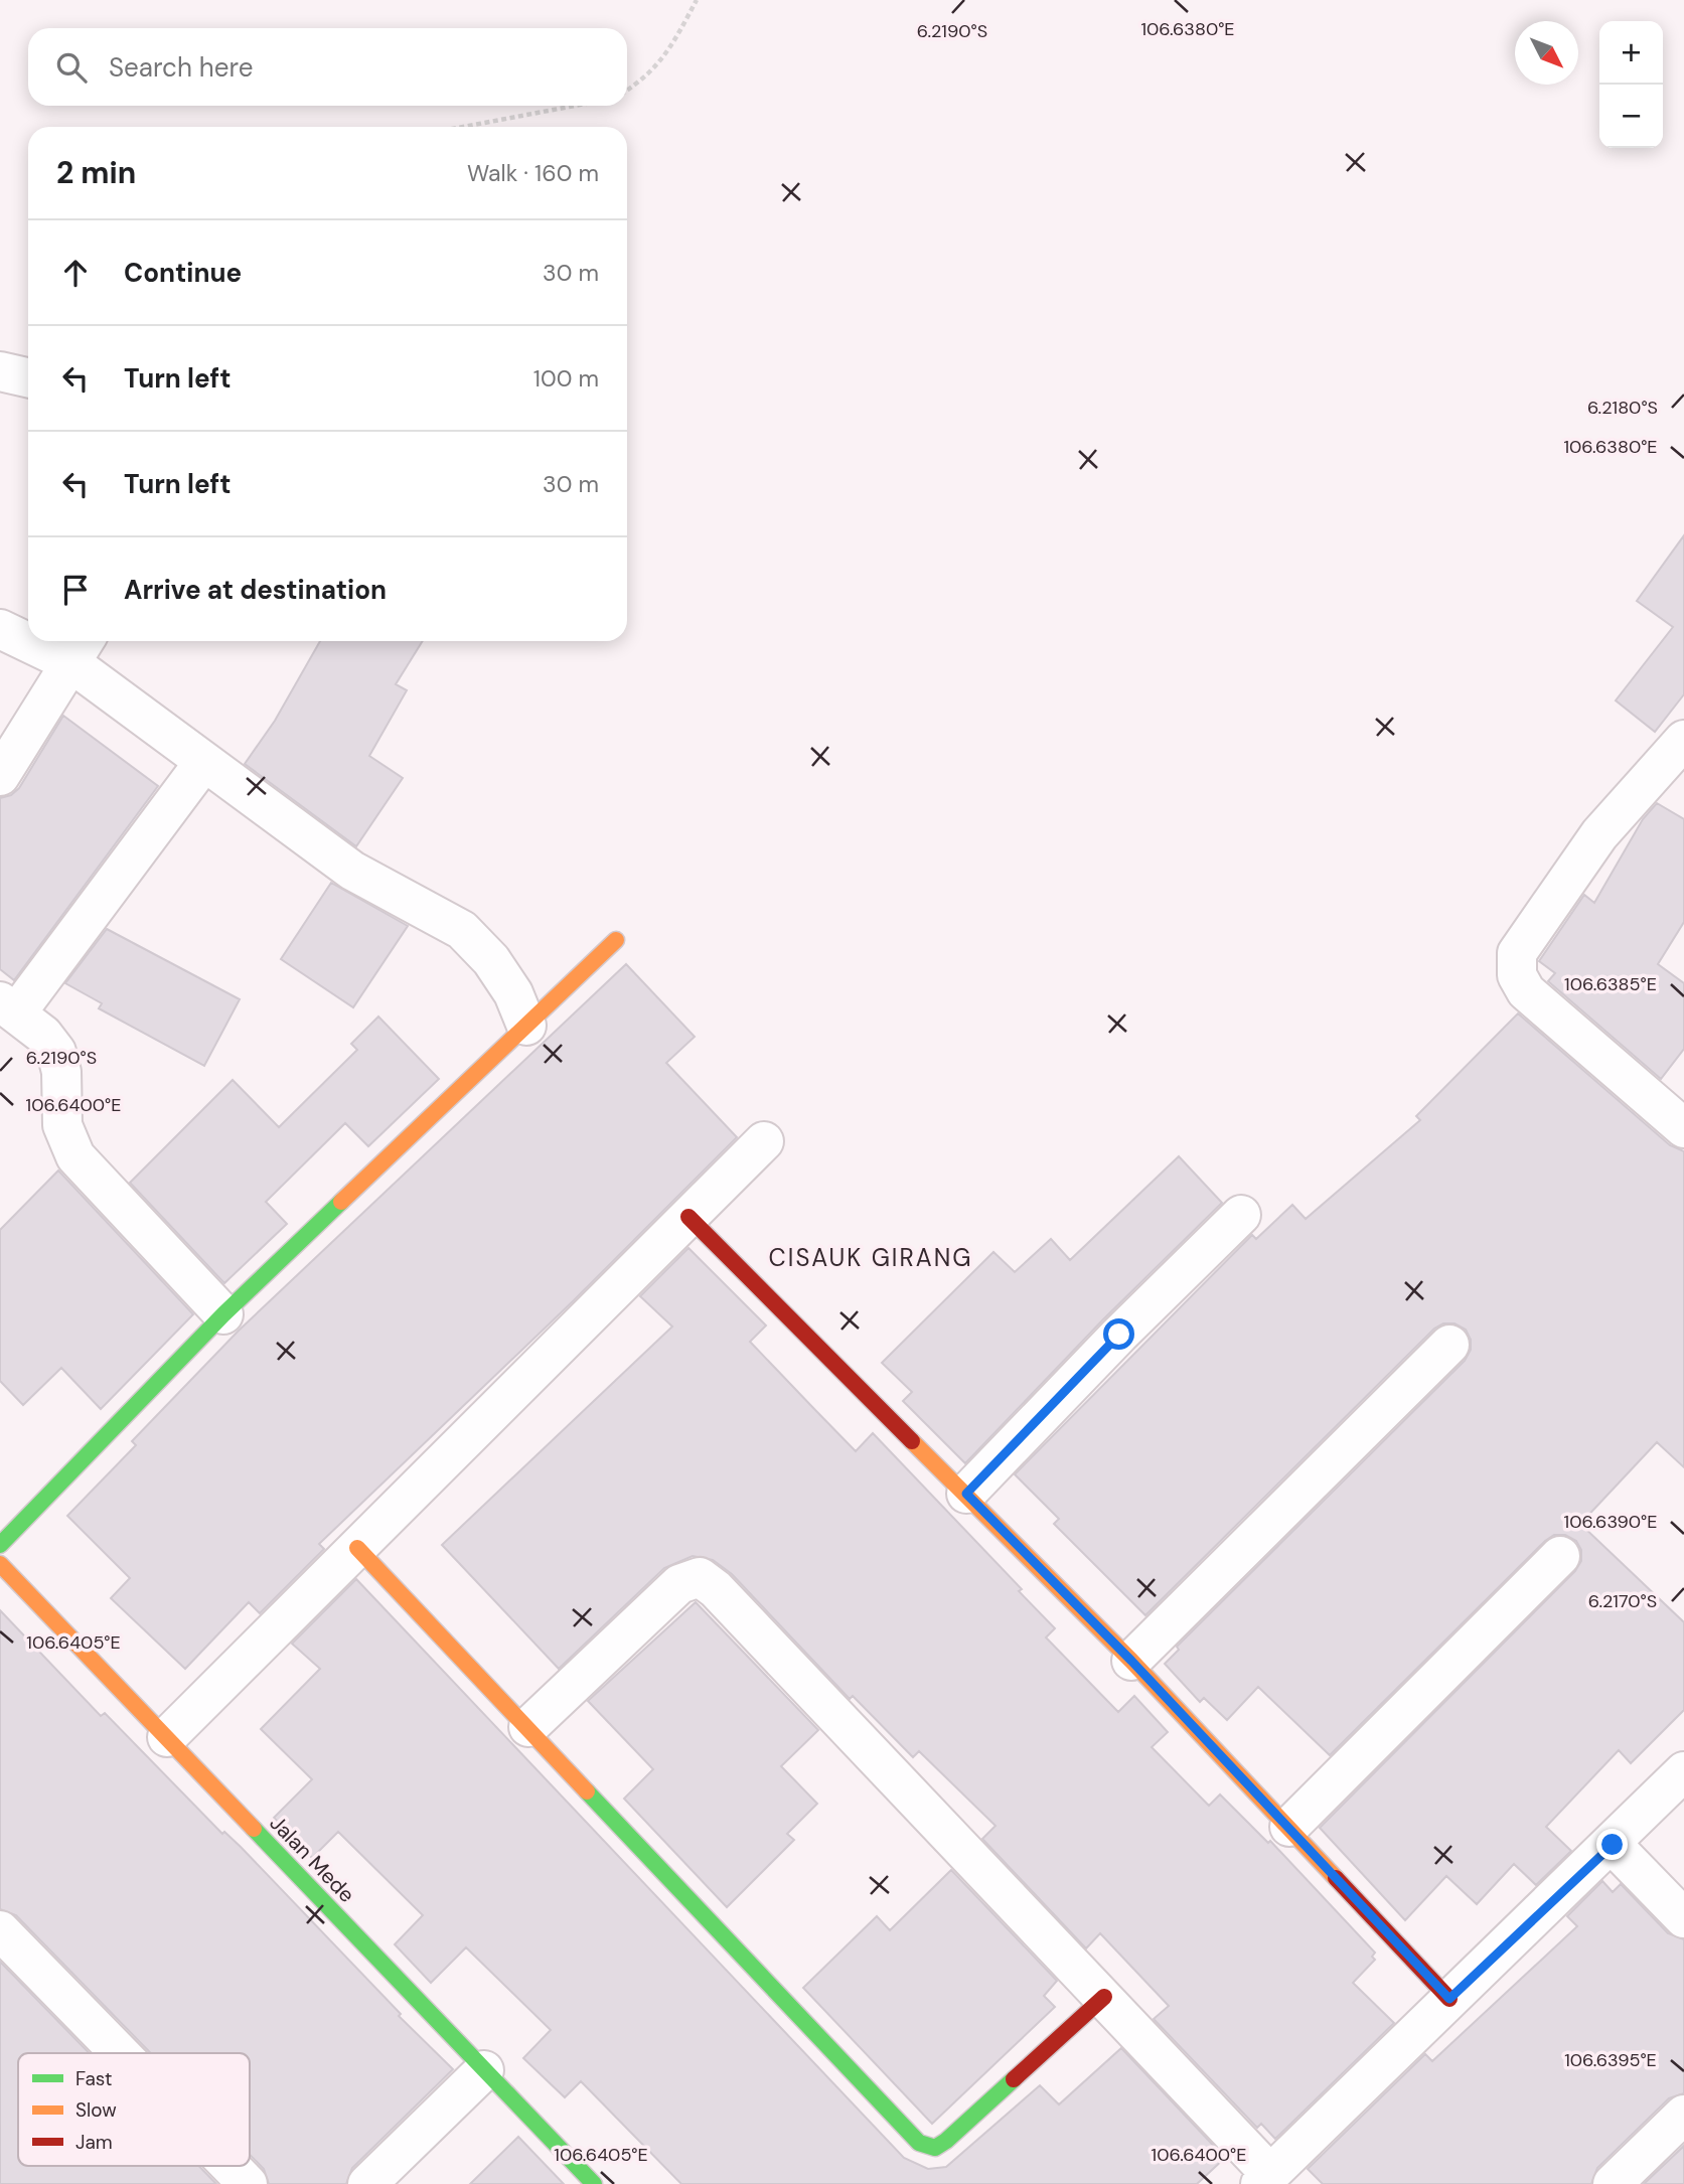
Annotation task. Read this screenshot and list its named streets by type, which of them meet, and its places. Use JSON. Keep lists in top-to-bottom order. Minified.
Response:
{"streets":{"street":["Jalan Mede"]},"districts":["CISAUK GIRANG"],"legend":["Fast","Slow","Jam"],"north":"bottom right","page":{"map_buttons":["+","−"],"search":"Search here","heading":["2 min","Walk · 160 m"],"list":[["Continue","30 m"],["Turn left","100 m"],["Turn left","30 m"],"Arrive at destination"]},"coordinates":["106.6380°E","6.2190°S","6.2180°S","106.6385°E","106.6400°E","106.6390°E","6.2170°S","106.6405°E","106.6395°E"]}
